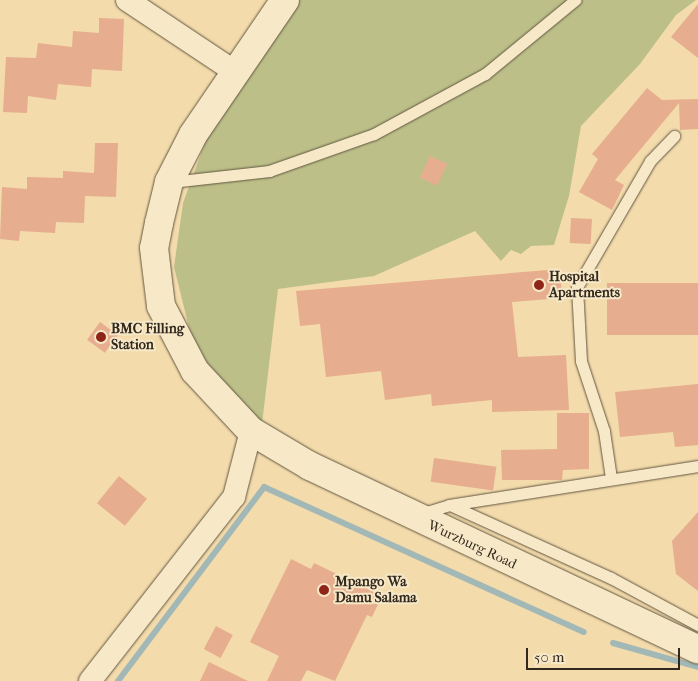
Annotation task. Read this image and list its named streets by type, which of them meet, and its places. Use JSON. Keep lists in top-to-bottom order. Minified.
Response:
{"streets":{"main road":["Wurzburg Road"]},"places":["Hospital Apartments","BMC Filling Station","Mpango Wa Damu Salama"],"scale_bar":"50 m"}
